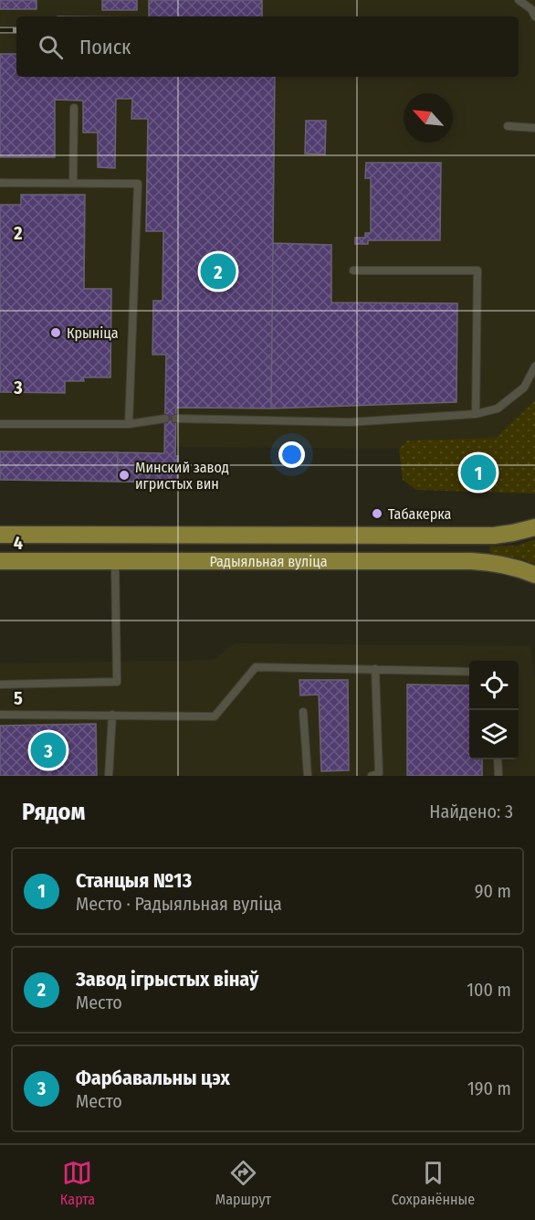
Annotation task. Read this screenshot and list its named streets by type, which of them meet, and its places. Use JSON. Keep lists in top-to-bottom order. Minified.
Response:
{"streets":{"main road":["Радыяльная вуліца"]},"places":["Крыніца","Минский завод игристых вин","Табакерка"],"north":"top left","page":{"search":"Поиск","pins":["2","1","3"],"heading":["Рядом","Найдено: 3"],"list":[{"mark":"1","name":"Станцыя №13","note":"Место · Радыяльная вуліца","value":"90 m"},{"mark":"2","name":"Завод ігрыстых вінаў","note":"Место","value":"100 m"},{"mark":"3","name":"Фарбавальны цэх","note":"Место","value":"190 m"}],"nav":["Карта","Маршрут","Сохранённые"]},"grid":{"rows":["2","3","4","5"]}}
